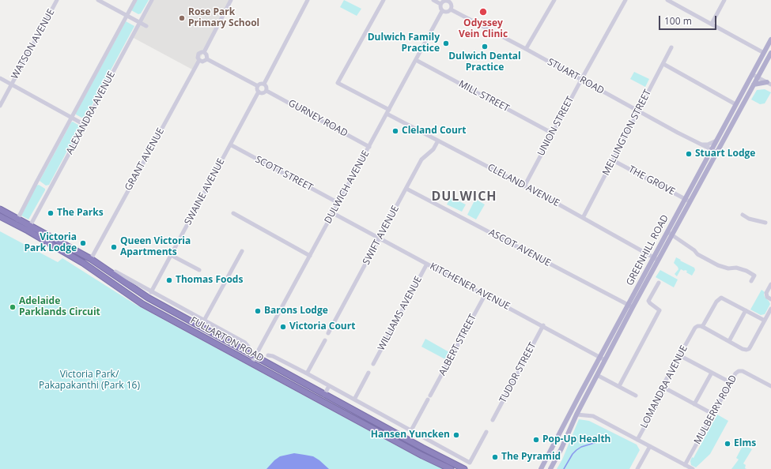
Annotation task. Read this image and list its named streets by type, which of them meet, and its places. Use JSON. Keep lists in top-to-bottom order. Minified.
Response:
{"streets":{"highway":["FULLARTON ROAD"],"main road":["GREENHILL ROAD"],"street":["WATSON AVENUE","STUART ROAD","MILL STREET","ALEXANDRA AVENUE","GURNEY ROAD","UNION STREET","MELLINGTON STREET","GRANT AVENUE","SCOTT STREET","THE GROVE","CLELAND AVENUE","DULWICH AVENUE","SWAINE AVENUE","SWIFT AVENUE","ASCOT AVENUE","KITCHENER AVENUE","WILLIAMS AVENUE","ALBERT STREET","TUDOR STREET","LOMANDRA AVENUE","MULBERRY ROAD"]},"crossings":[["STUART ROAD","UNION STREET"],["STUART ROAD","MELLINGTON STREET"],["STUART ROAD","DULWICH AVENUE"],["STUART ROAD","GREENHILL ROAD"],["MILL STREET","UNION STREET"],["MILL STREET","DULWICH AVENUE"],["ALEXANDRA AVENUE","FULLARTON ROAD"],["GURNEY ROAD","DULWICH AVENUE"],["GURNEY ROAD","SWAINE AVENUE"],["UNION STREET","CLELAND AVENUE"],["MELLINGTON STREET","THE GROVE"],["MELLINGTON STREET","CLELAND AVENUE"],["GRANT AVENUE","FULLARTON ROAD"],["SCOTT STREET","DULWICH AVENUE"],["SCOTT STREET","SWAINE AVENUE"],["THE GROVE","GREENHILL ROAD"],["CLELAND AVENUE","DULWICH AVENUE"],["CLELAND AVENUE","SWIFT AVENUE"],["CLELAND AVENUE","GREENHILL ROAD"],["DULWICH AVENUE","KITCHENER AVENUE"],["DULWICH AVENUE","FULLARTON ROAD"],["SWAINE AVENUE","FULLARTON ROAD"],["SWIFT AVENUE","ASCOT AVENUE"],["SWIFT AVENUE","KITCHENER AVENUE"],["ASCOT AVENUE","GREENHILL ROAD"],["GREENHILL ROAD","KITCHENER AVENUE"],["KITCHENER AVENUE","WILLIAMS AVENUE"],["KITCHENER AVENUE","ALBERT STREET"],["KITCHENER AVENUE","TUDOR STREET"],["FULLARTON ROAD","ALBERT STREET"]],"districts":["DULWICH"],"parks":["Victoria Park/ Pakapakanthi (Park 16)"],"places":["Odyssey Vein Clinic","Rose Park Primary School","Dulwich Family Practice","Dulwich Dental Practice","Cleland Court","Stuart Lodge","The Parks","Victoria Park Lodge","Queen Victoria Apartments","Thomas Foods","Adelaide Parklands Circuit","Barons Lodge","Victoria Court","Hansen Yuncken","Pop-Up Health","Elms","The Pyramid"],"scale_bar":"100 m"}
